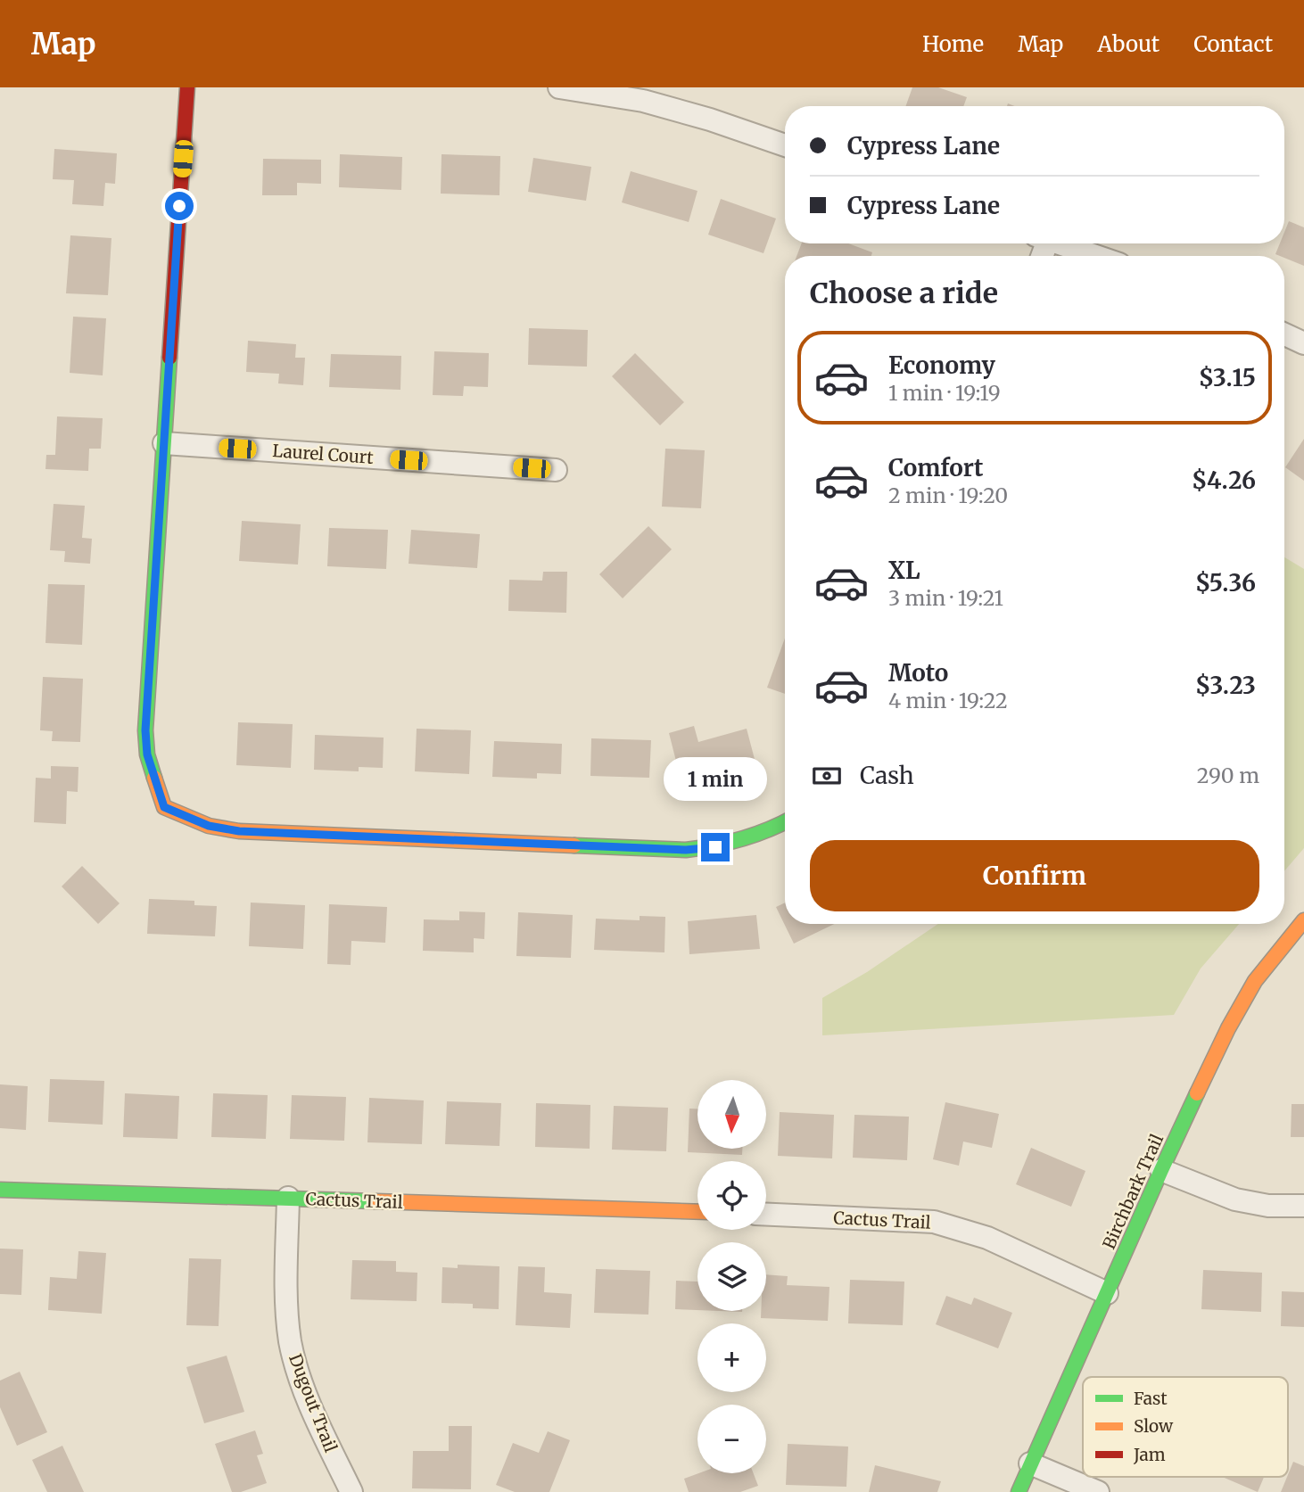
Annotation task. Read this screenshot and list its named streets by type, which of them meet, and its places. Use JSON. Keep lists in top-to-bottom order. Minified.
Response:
{"streets":{"street":["Laurel Court","Birchbark Trail","Cactus Trail","Dugout Trail"]},"crossings":[["Birchbark Trail","Cactus Trail"],["Cactus Trail","Dugout Trail"]],"legend":["Fast","Slow","Jam"],"north":"bottom","page":{"header":"Map","nav":["Home","Map","About","Contact"],"banner":["Cypress Lane","Cypress Lane"],"heading":"Choose a ride","list":[{"name":"Economy","note":"1 min · 19:19","value":"$3.15"},{"name":"Comfort","note":"2 min · 19:20","value":"$4.26"},{"name":"XL","note":"3 min · 19:21","value":"$5.36"},{"name":"Moto","note":"4 min · 19:22","value":"$3.23"}],"pay":["Cash","290 m"],"bubble":"1 min","buttons":"Confirm","map_buttons":["+","−"]}}
